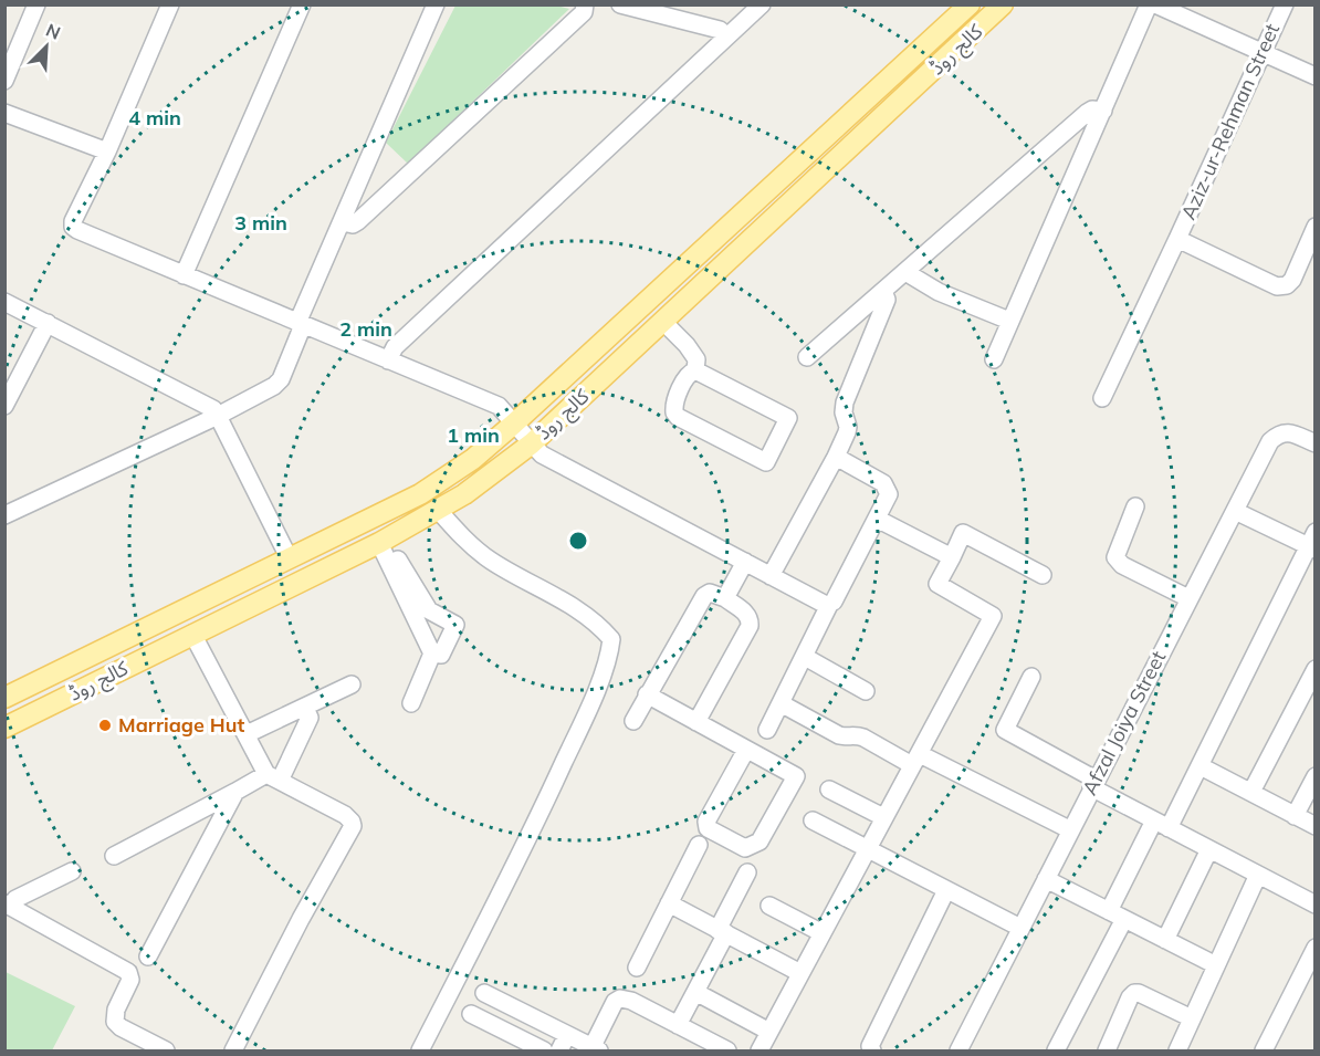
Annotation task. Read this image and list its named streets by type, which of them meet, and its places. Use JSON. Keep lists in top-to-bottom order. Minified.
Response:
{"streets":{"main road":["کالج روڈ"],"street":["Aziz-ur-Rehman Street","Afzal Joiya Street"]},"places":["Marriage Hut"],"north":"top right","rings":["4 min","3 min","2 min","1 min"]}
